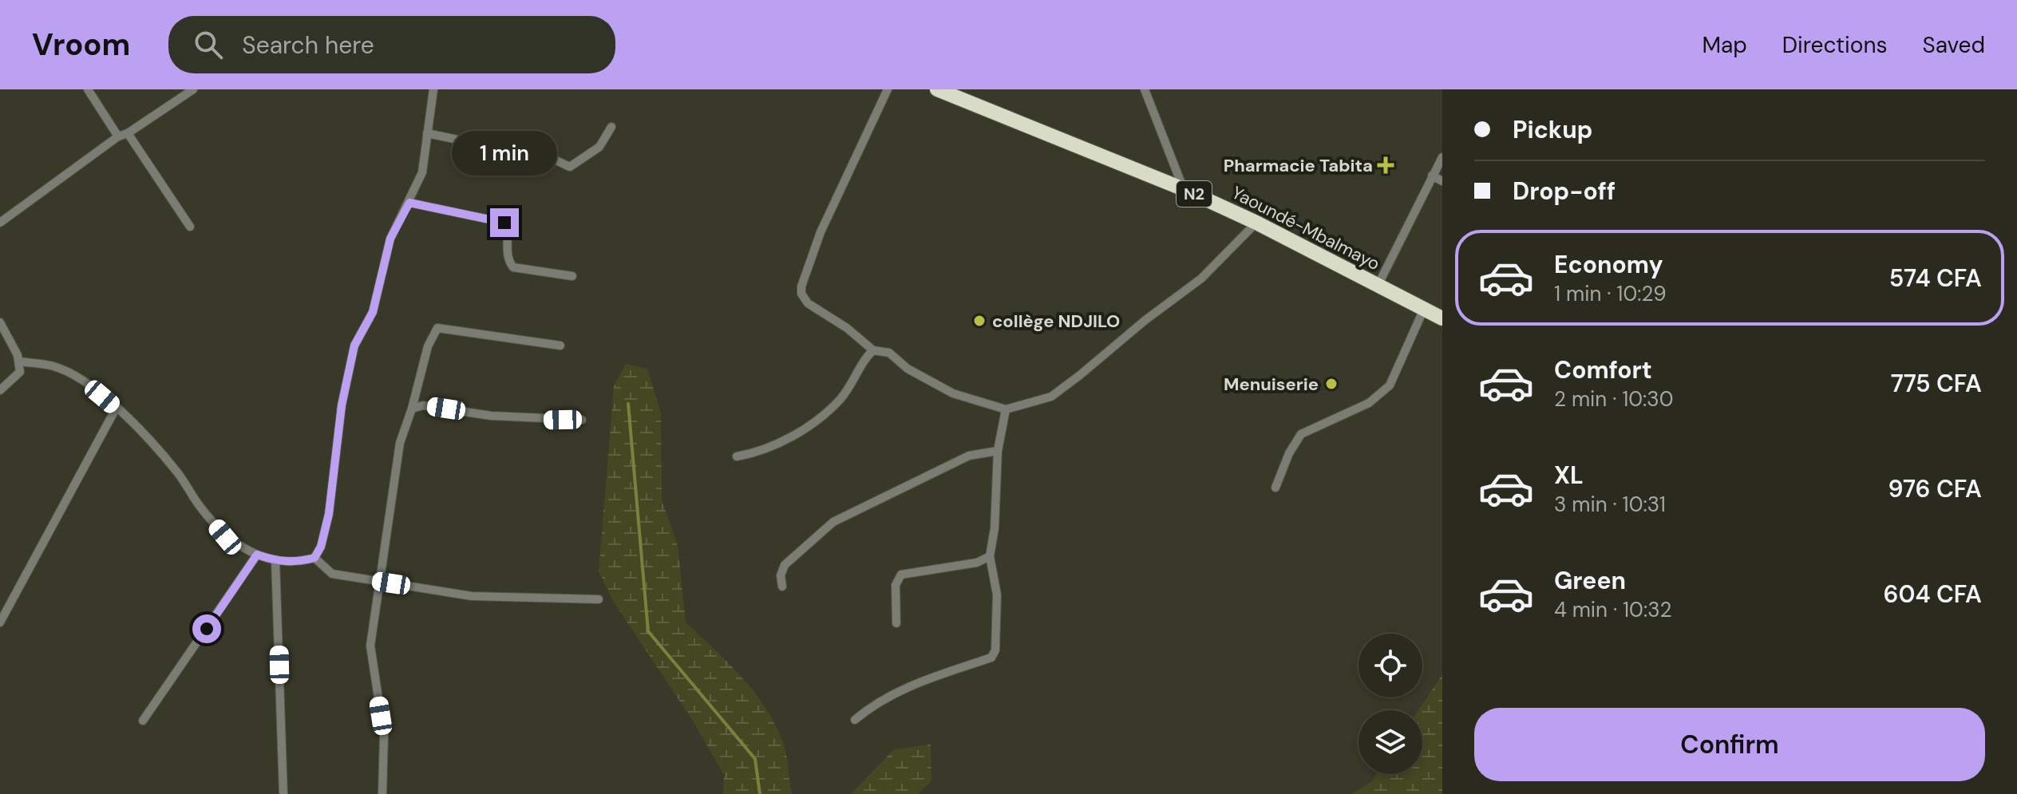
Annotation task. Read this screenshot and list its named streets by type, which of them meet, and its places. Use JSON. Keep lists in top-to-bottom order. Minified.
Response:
{"streets":{"highway":["N2","Yaoundé-Mbalmayo"]},"places":{"health":["Pharmacie Tabita"],"other":["collège NDJILO","Menuiserie"]},"page":{"header":"Vroom","search":"Search here","nav":["Map","Directions","Saved"],"banner":["Pickup","Drop-off"],"bubble":"1 min","list":[{"name":"Economy","note":"1 min · 10:29","value":"574 CFA"},{"name":"Comfort","note":"2 min · 10:30","value":"775 CFA"},{"name":"XL","note":"3 min · 10:31","value":"976 CFA"},{"name":"Green","note":"4 min · 10:32","value":"604 CFA"}],"buttons":"Confirm"}}
